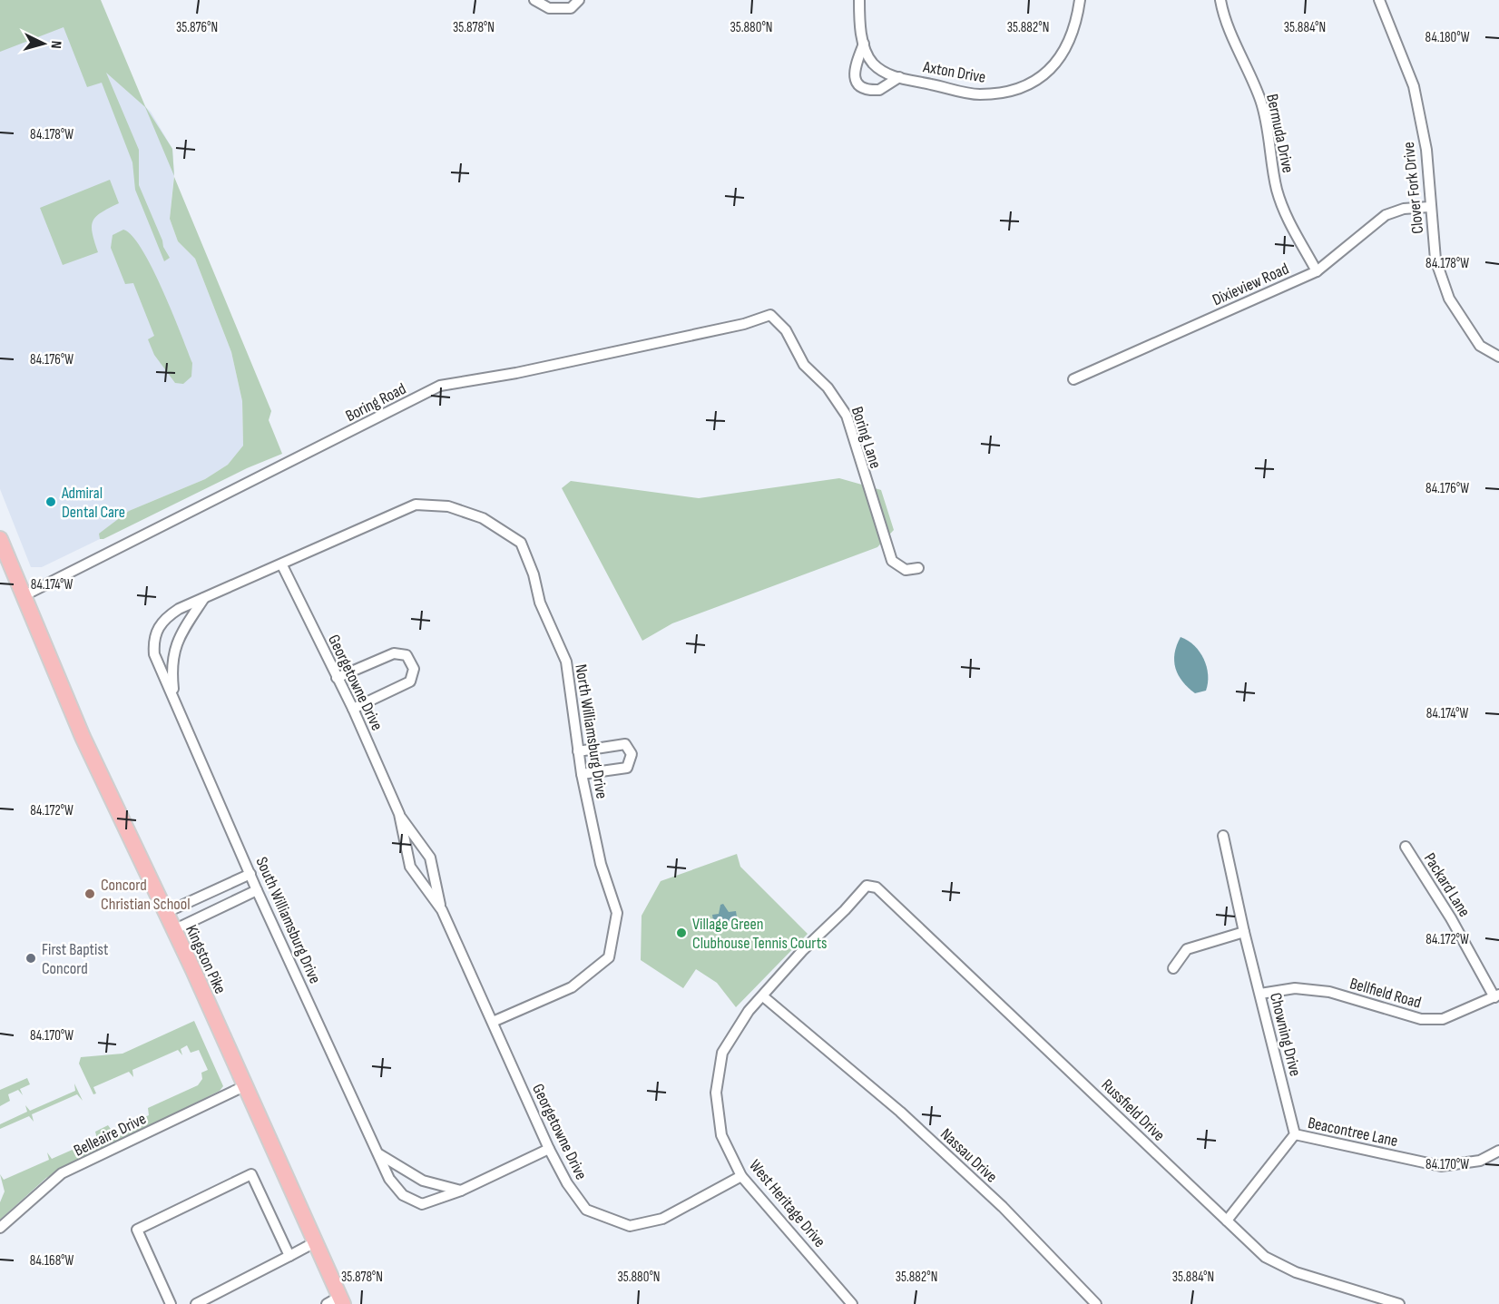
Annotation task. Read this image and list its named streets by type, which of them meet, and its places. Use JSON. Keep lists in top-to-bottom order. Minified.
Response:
{"streets":{"main road":["Kingston Pike"],"street":["Axton Drive","Bermuda Drive","Clover Fork Drive","Dixieview Road","Boring Road","Boring Lane","Georgetowne Drive","North Williamsburg Drive","Packard Lane","South Williamsburg Drive","Bellfield Road","Chowning Drive","Russfield Drive","Beacontree Lane","Belleaire Drive","Nassau Drive","West Heritage Drive"]},"crossings":[["Bermuda Drive","Dixieview Road"],["Clover Fork Drive","Dixieview Road"],["Boring Road","Boring Lane"],["Boring Road","Kingston Pike"],["Georgetowne Drive","North Williamsburg Drive"],["Georgetowne Drive","South Williamsburg Drive"],["Georgetowne Drive","West Heritage Drive"],["North Williamsburg Drive","South Williamsburg Drive"],["Packard Lane","Bellfield Road"],["Kingston Pike","Belleaire Drive"],["Bellfield Road","Chowning Drive"],["Chowning Drive","Beacontree Lane"],["Russfield Drive","West Heritage Drive"],["Nassau Drive","West Heritage Drive"]],"places":["Admiral Dental Care","Concord Christian School","Village Green Clubhouse Tennis Courts","First Baptist Concord"],"north":"right","coordinates":["35.876°N","35.878°N","35.880°N","35.882°N","35.884°N","84.180°W","84.178°W","84.176°W","84.174°W","84.172°W","84.170°W","84.168°W"]}
